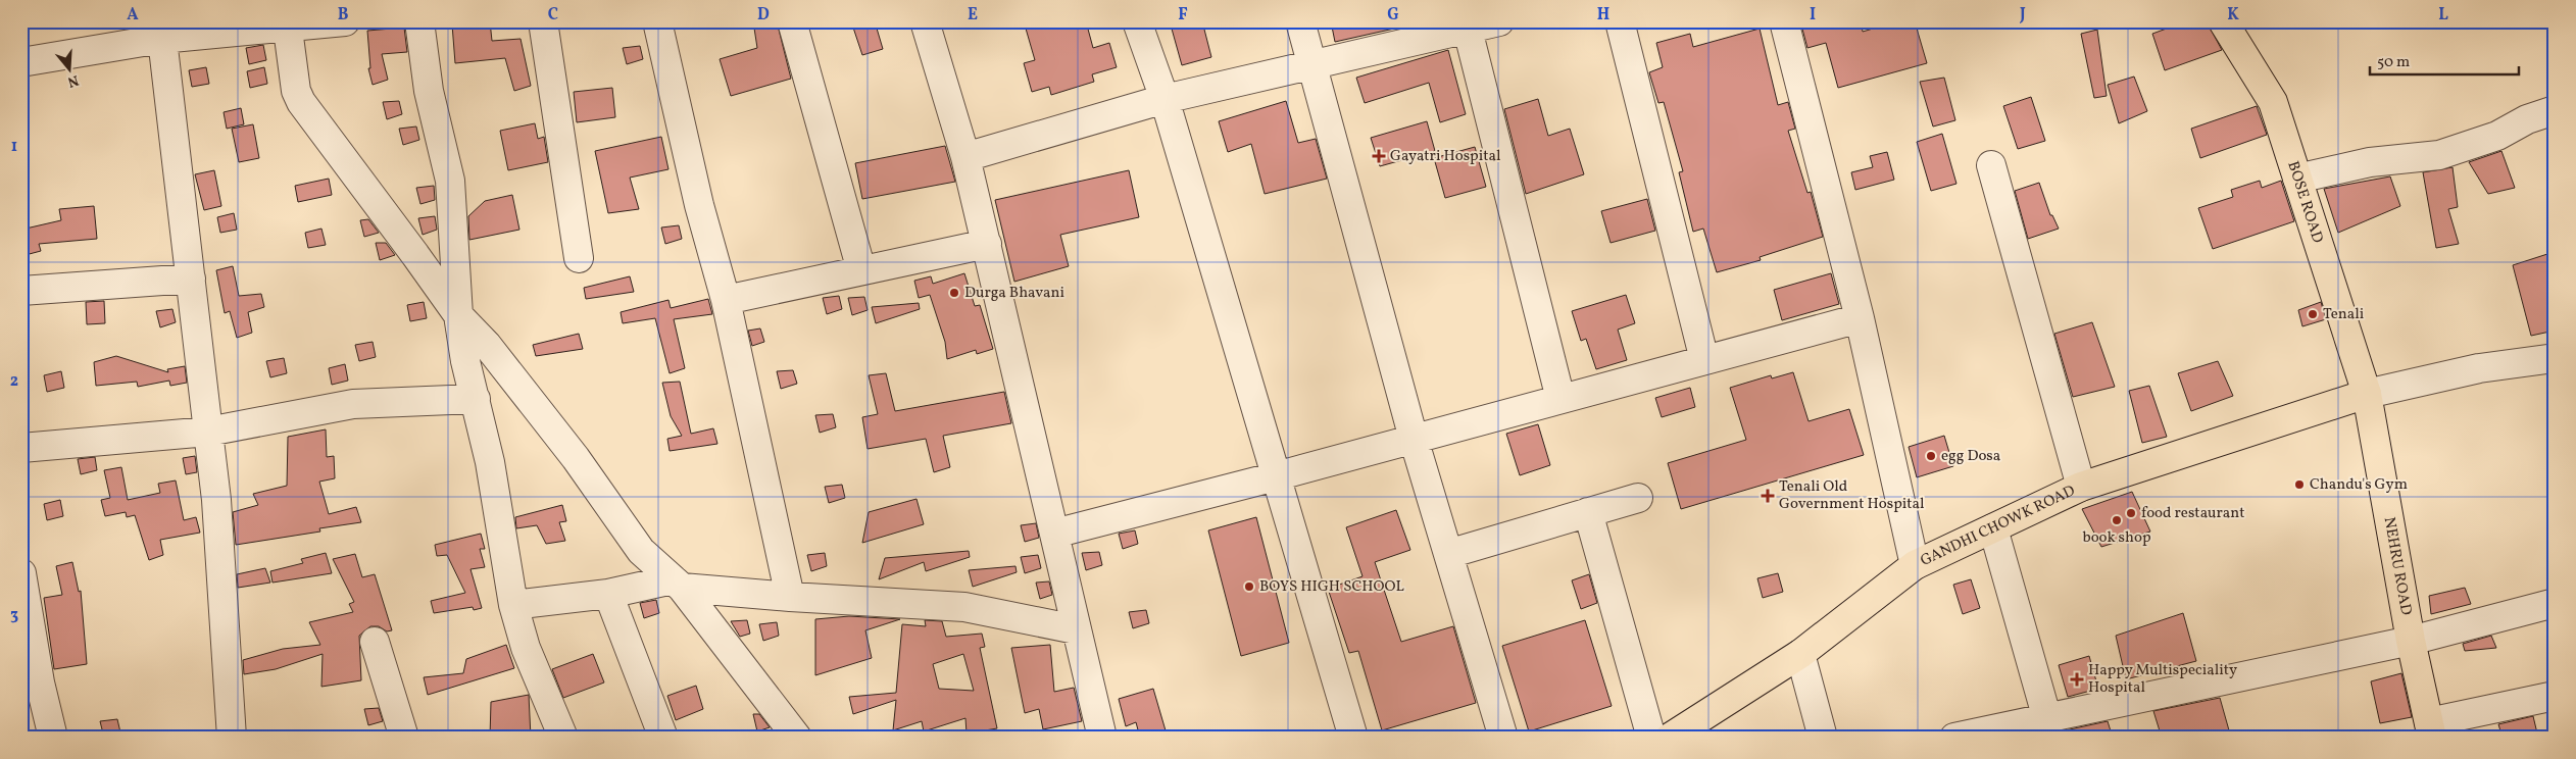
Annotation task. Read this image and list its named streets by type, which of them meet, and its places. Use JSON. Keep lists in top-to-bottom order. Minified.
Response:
{"streets":{"main road":["BOSE ROAD","GANDHI CHOWK ROAD","NEHRU ROAD"]},"crossings":[["BOSE ROAD","GANDHI CHOWK ROAD"],["BOSE ROAD","NEHRU ROAD"],["GANDHI CHOWK ROAD","NEHRU ROAD"]],"places":{"health":["Gayatri Hospital","Tenali Old Government Hospital","Happy Multispeciality Hospital"],"other":["Durga Bhavani","Tenali","egg Dosa","Chandu's Gym","food restaurant","book shop","BOYS HIGH SCHOOL"]},"scale_bar":"50 m","north":"bottom","grid":{"columns":["A","B","C","D","E","F","G","H","I","J","K","L"],"rows":["1","2","3"]}}
